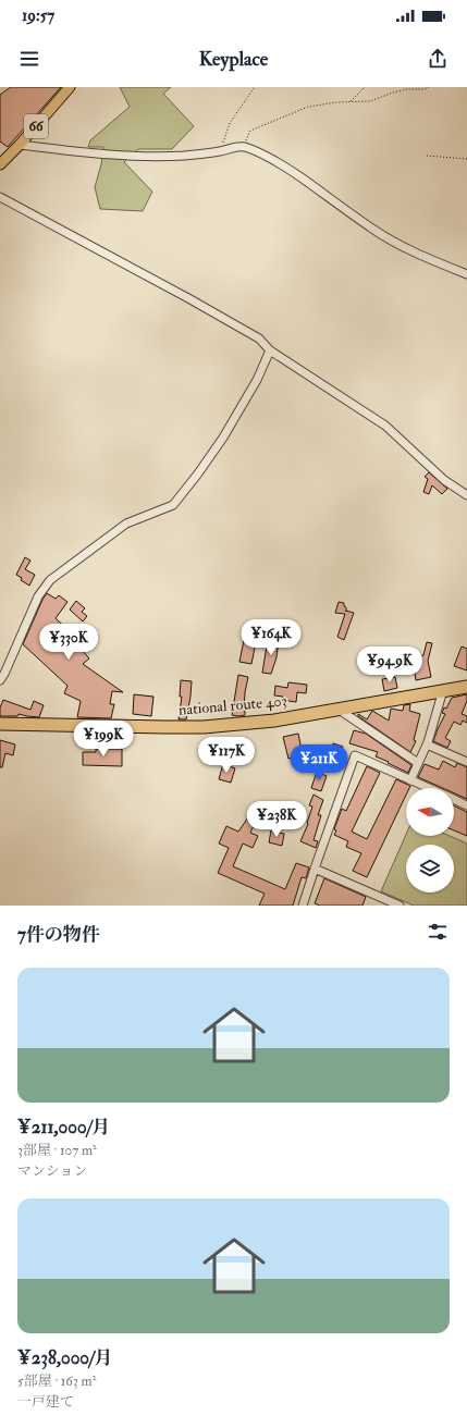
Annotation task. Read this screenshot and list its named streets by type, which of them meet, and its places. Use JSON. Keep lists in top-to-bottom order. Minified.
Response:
{"streets":{"highway":["national route 403"],"main road":["66"]},"north":"left","page":{"status":"19:57","header":"Keyplace","price":["¥164K","¥330K","¥94.9K","¥199K","¥117K","¥211K","¥238K"],"heading":"7件の物件","list":[{"name":"¥211,000/月","note":"3部屋 · 107 m² · マンション"},{"name":"¥238,000/月","note":"5部屋 · 163 m² · 一戸建て"}]}}
